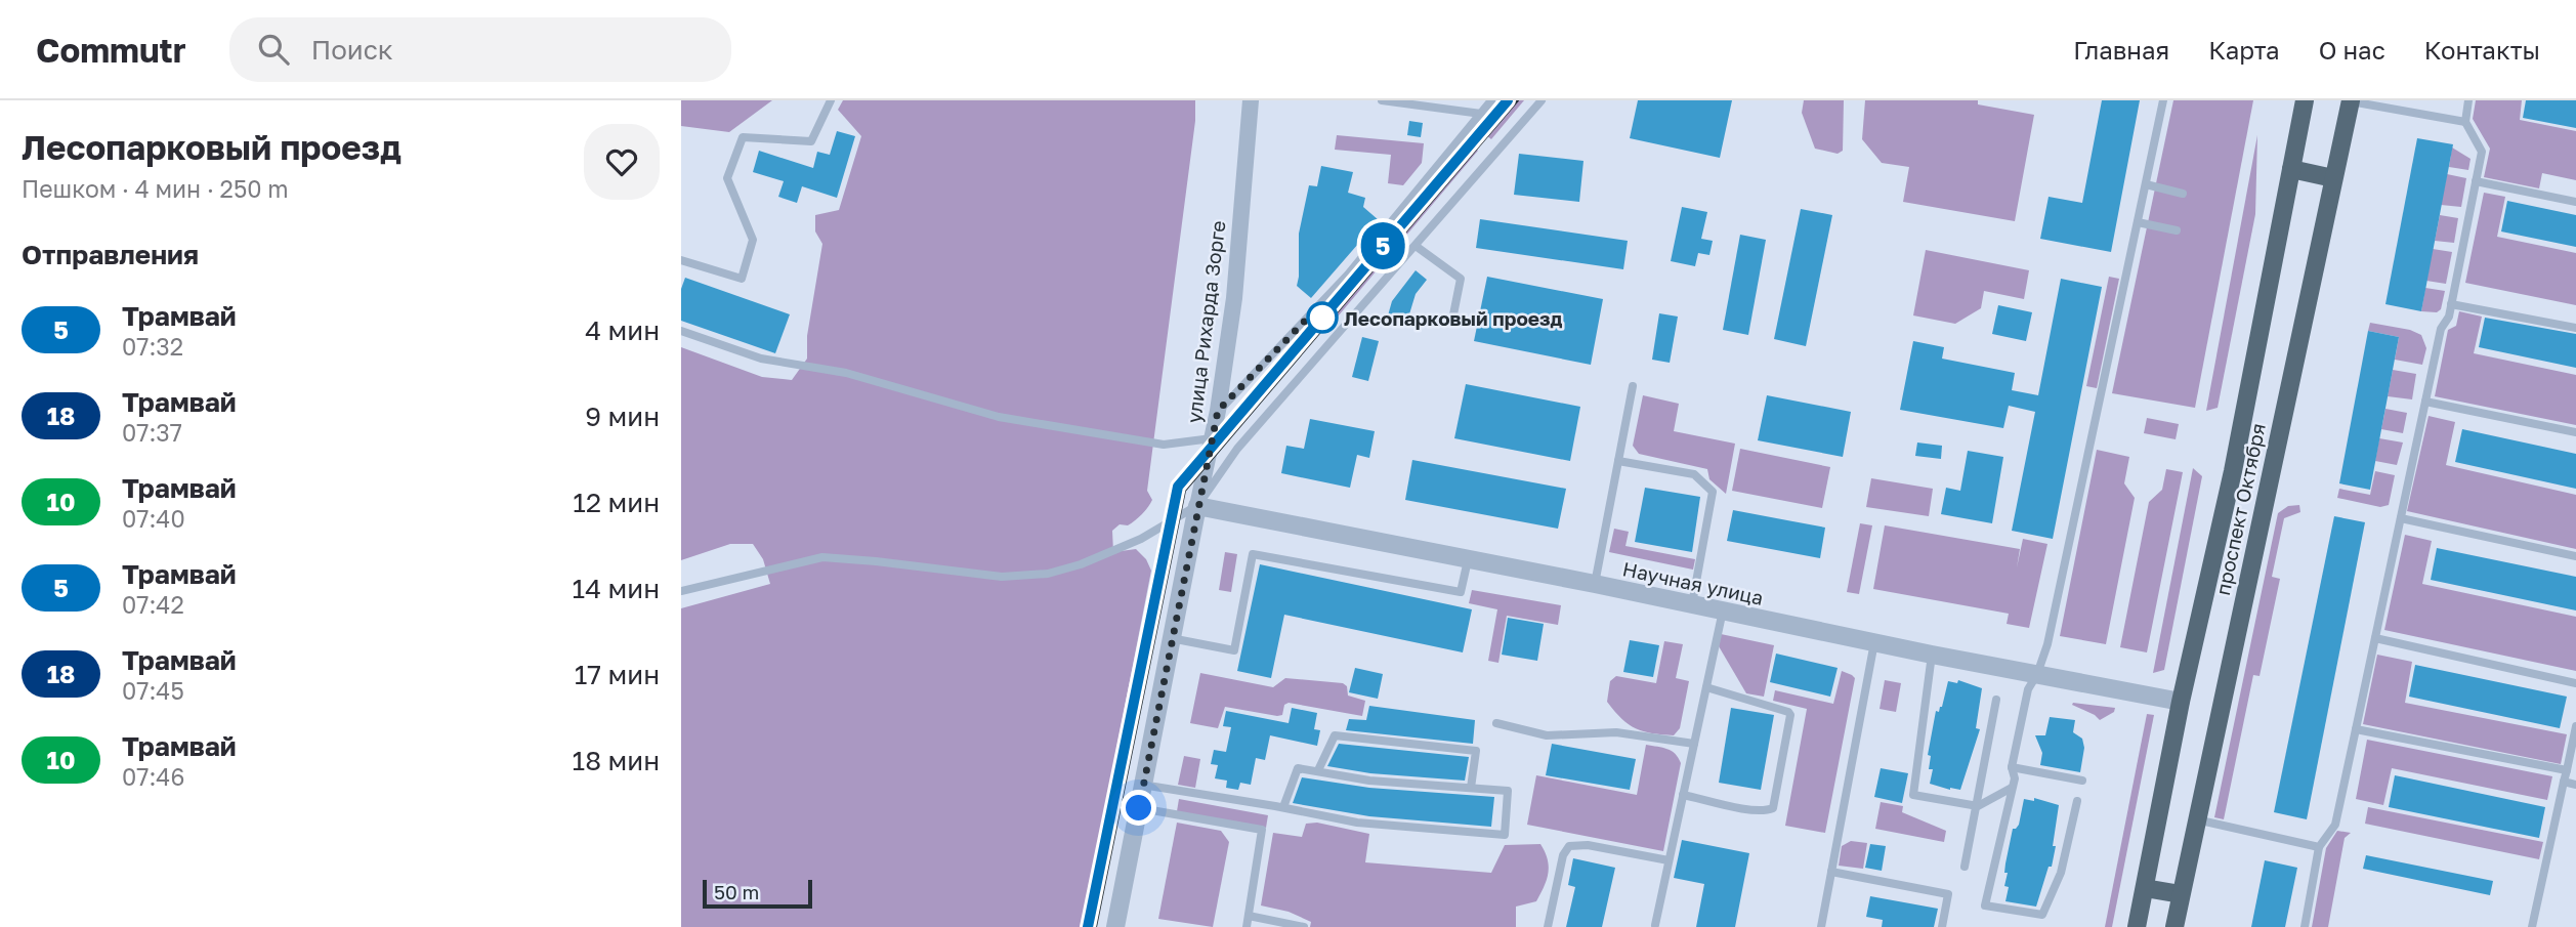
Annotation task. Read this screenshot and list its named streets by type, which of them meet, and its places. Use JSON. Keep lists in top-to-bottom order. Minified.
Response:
{"streets":{"main road":["проспект Октября"],"street":["улица Рихарда Зорге","Научная улица"]},"crossings":[["улица Рихарда Зорге","Научная улица"],["проспект Октября","Научная улица"]],"places":["Лесопарковый проезд"],"lines":["tram line 5"],"scale_bar":"50 m","page":{"header":"Commutr","search":"Поиск","nav":["Главная","Карта","О нас","Контакты"],"heading":[["Лесопарковый проезд","Пешком · 4 мин · 250 m"],"Отправления"],"on_map":"5","list":[{"mark":"5","name":"Трамвай","note":"07:32","value":"4 мин"},{"mark":"18","name":"Трамвай","note":"07:37","value":"9 мин"},{"mark":"10","name":"Трамвай","note":"07:40","value":"12 мин"},{"mark":"5","name":"Трамвай","note":"07:42","value":"14 мин"},{"mark":"18","name":"Трамвай","note":"07:45","value":"17 мин"},{"mark":"10","name":"Трамвай","note":"07:46","value":"18 мин"}],"scale":"50 m"}}
